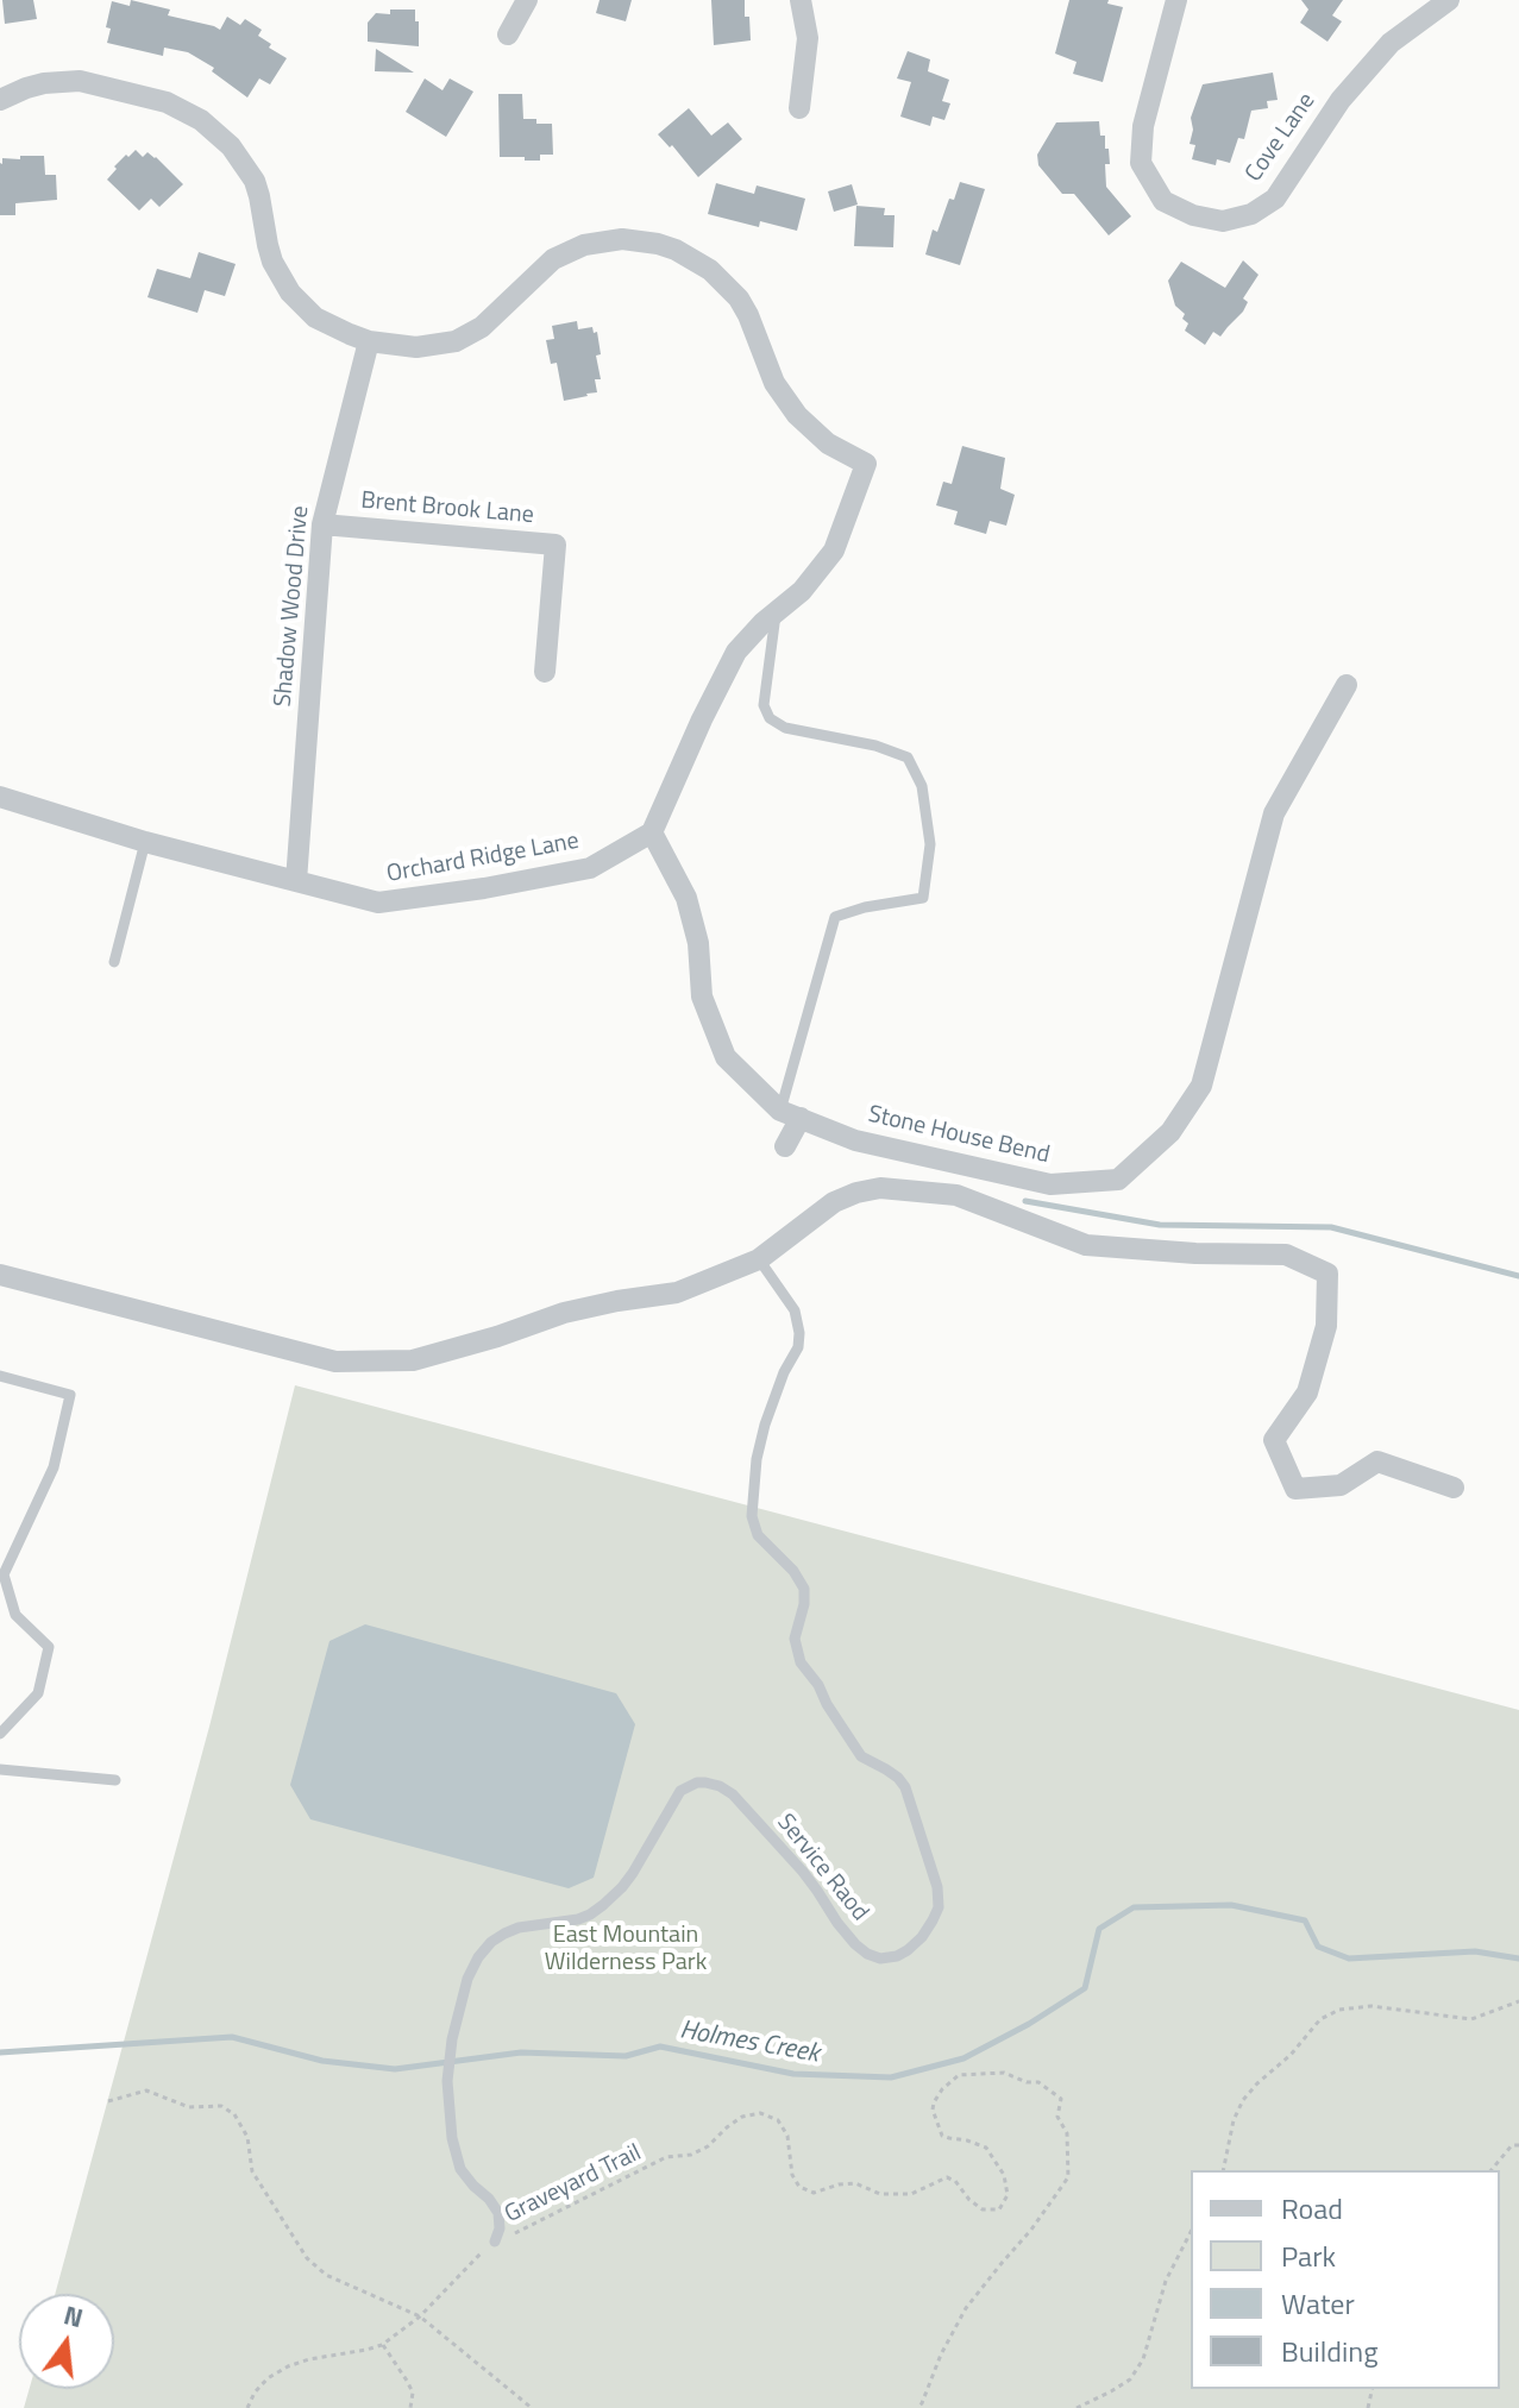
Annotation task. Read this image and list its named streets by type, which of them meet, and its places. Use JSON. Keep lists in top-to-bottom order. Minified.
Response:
{"streets":{"street":["Cove Lane","Brent Brook Lane","Shadow Wood Drive","Orchard Ridge Lane","Stone House Bend"],"lane":["Service Raod"],"path":["Graveyard Trail"]},"crossings":[["Brent Brook Lane","Shadow Wood Drive"],["Shadow Wood Drive","Orchard Ridge Lane"],["Orchard Ridge Lane","Stone House Bend"],["Service Raod","Graveyard Trail"]],"water":["Holmes Creek"],"parks":["East Mountain Wilderness Park"],"legend":["Road","Park","Water","Building"],"north":"top"}
